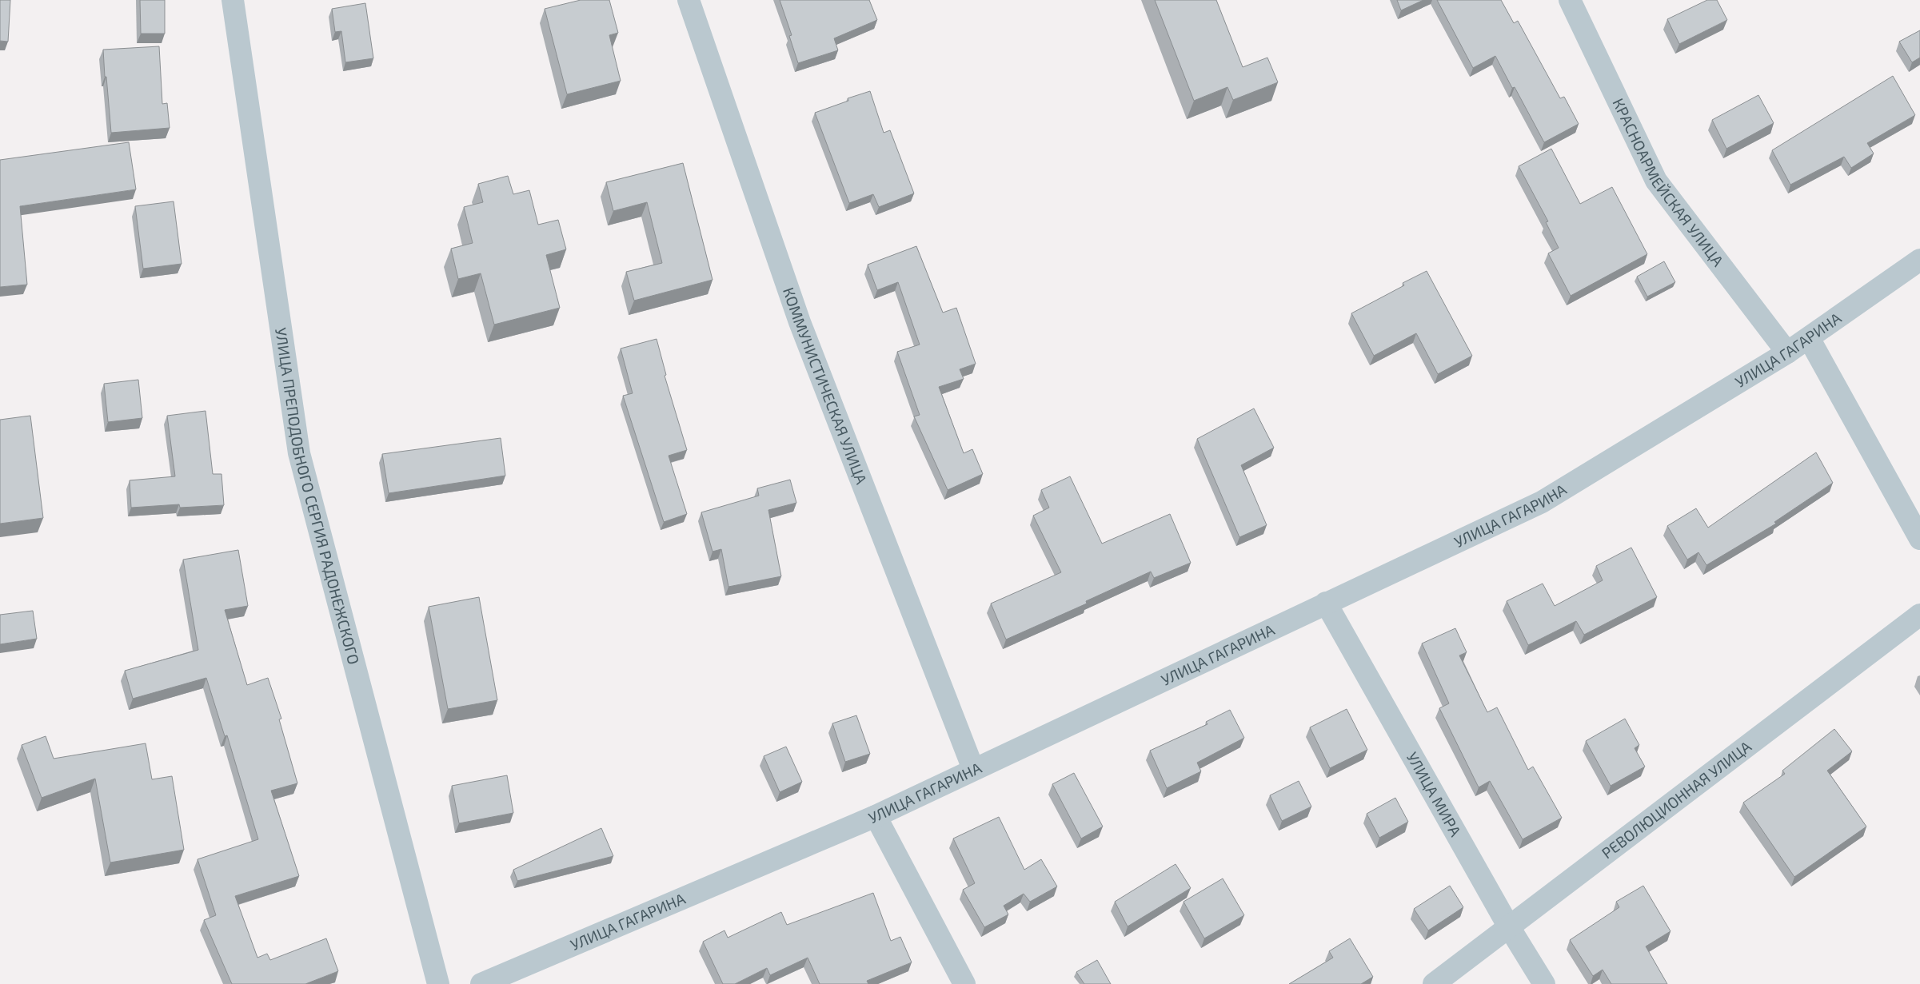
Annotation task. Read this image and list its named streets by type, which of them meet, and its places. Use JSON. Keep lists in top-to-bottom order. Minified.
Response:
{"streets":{"street":["КРАСНОАРМЕЙСКАЯ УЛИЦА","УЛИЦА ГАГАРИНА","КОММУНИСТИЧЕСКАЯ УЛИЦА","УЛИЦА ПРЕПОДОБНОГО СЕРГИЯ РАДОНЕЖСКОГО","УЛИЦА МИРА","РЕВОЛЮЦИОННАЯ УЛИЦА"]},"crossings":[["КРАСНОАРМЕЙСКАЯ УЛИЦА","УЛИЦА ГАГАРИНА"],["УЛИЦА ГАГАРИНА","КОММУНИСТИЧЕСКАЯ УЛИЦА"],["УЛИЦА ГАГАРИНА","УЛИЦА МИРА"],["УЛИЦА МИРА","РЕВОЛЮЦИОННАЯ УЛИЦА"]]}
